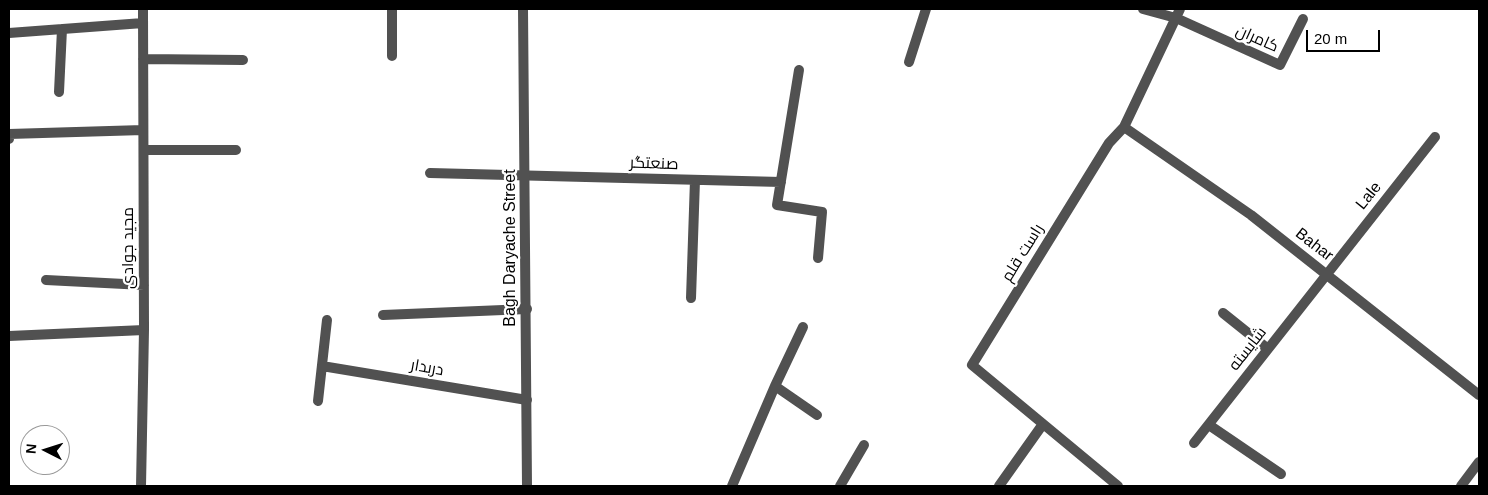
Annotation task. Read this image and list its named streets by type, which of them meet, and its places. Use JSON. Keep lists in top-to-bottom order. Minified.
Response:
{"streets":{"street":["کامران","صنعتگر","Lale","Bahar","مجید جوادی","Bagh Daryache Street","راست قلم","شایسته","دربدار"]},"crossings":[["کامران","راست قلم"],["صنعتگر","Bagh Daryache Street"],["Lale","Bahar"],["Lale","شایسته"],["Bahar","راست قلم"],["Bahar","شایسته"],["Bagh Daryache Street","دربدار"]],"scale_bar":"20 m","north":"left"}
